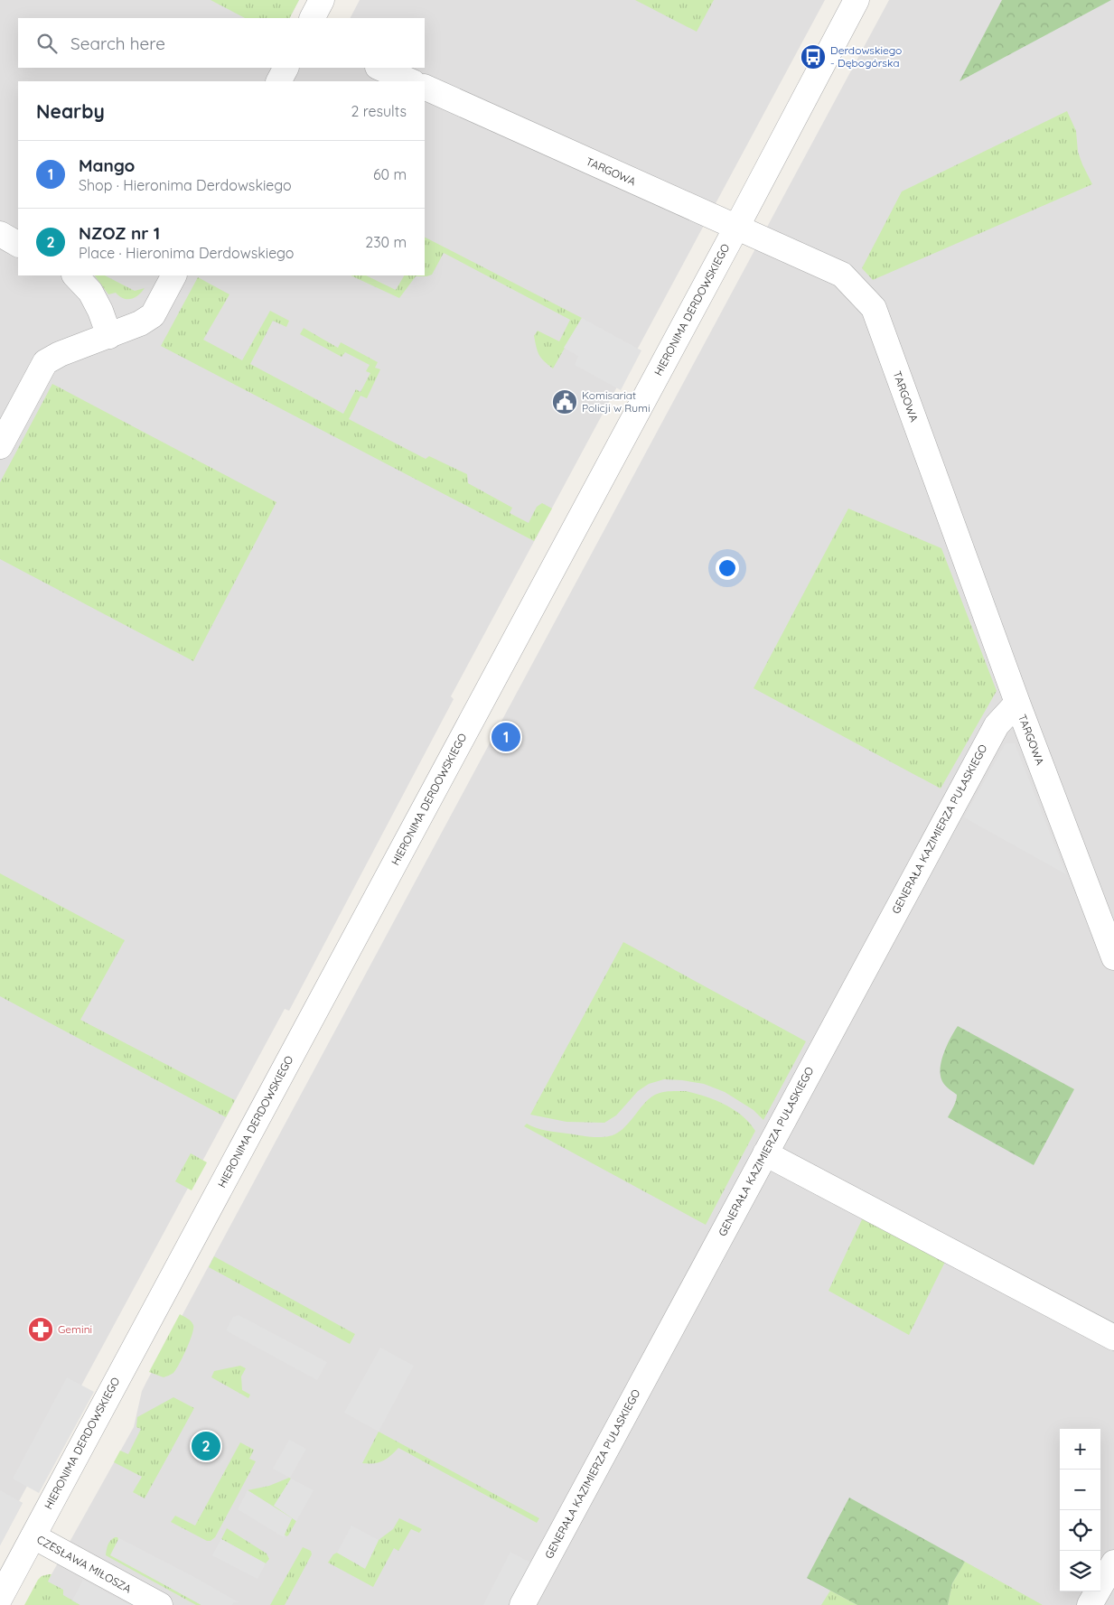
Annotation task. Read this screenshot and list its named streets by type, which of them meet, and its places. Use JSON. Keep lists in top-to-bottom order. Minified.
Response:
{"streets":{"street":["TARGOWA","HIERONIMA DERDOWSKIEGO","GENERAŁA KAZIMIERZA PUŁASKIEGO","CZESŁAWA MIŁOSZA"]},"crossings":[["TARGOWA","HIERONIMA DERDOWSKIEGO"],["TARGOWA","GENERAŁA KAZIMIERZA PUŁASKIEGO"],["HIERONIMA DERDOWSKIEGO","CZESŁAWA MIŁOSZA"]],"places":{"bus stop":["Derdowskiego - Dębogórska"],"public building":["Komisariat Policji w Rumi"],"pharmacy":["Gemini"]},"page":{"search":"Search here","heading":["Nearby","2 results"],"list":[{"mark":"1","name":"Mango","note":"Shop · Hieronima Derdowskiego","value":"60 m"},{"mark":"2","name":"NZOZ nr 1","note":"Place · Hieronima Derdowskiego","value":"230 m"}],"pins":["1","2"],"map_buttons":["+","−"]}}
